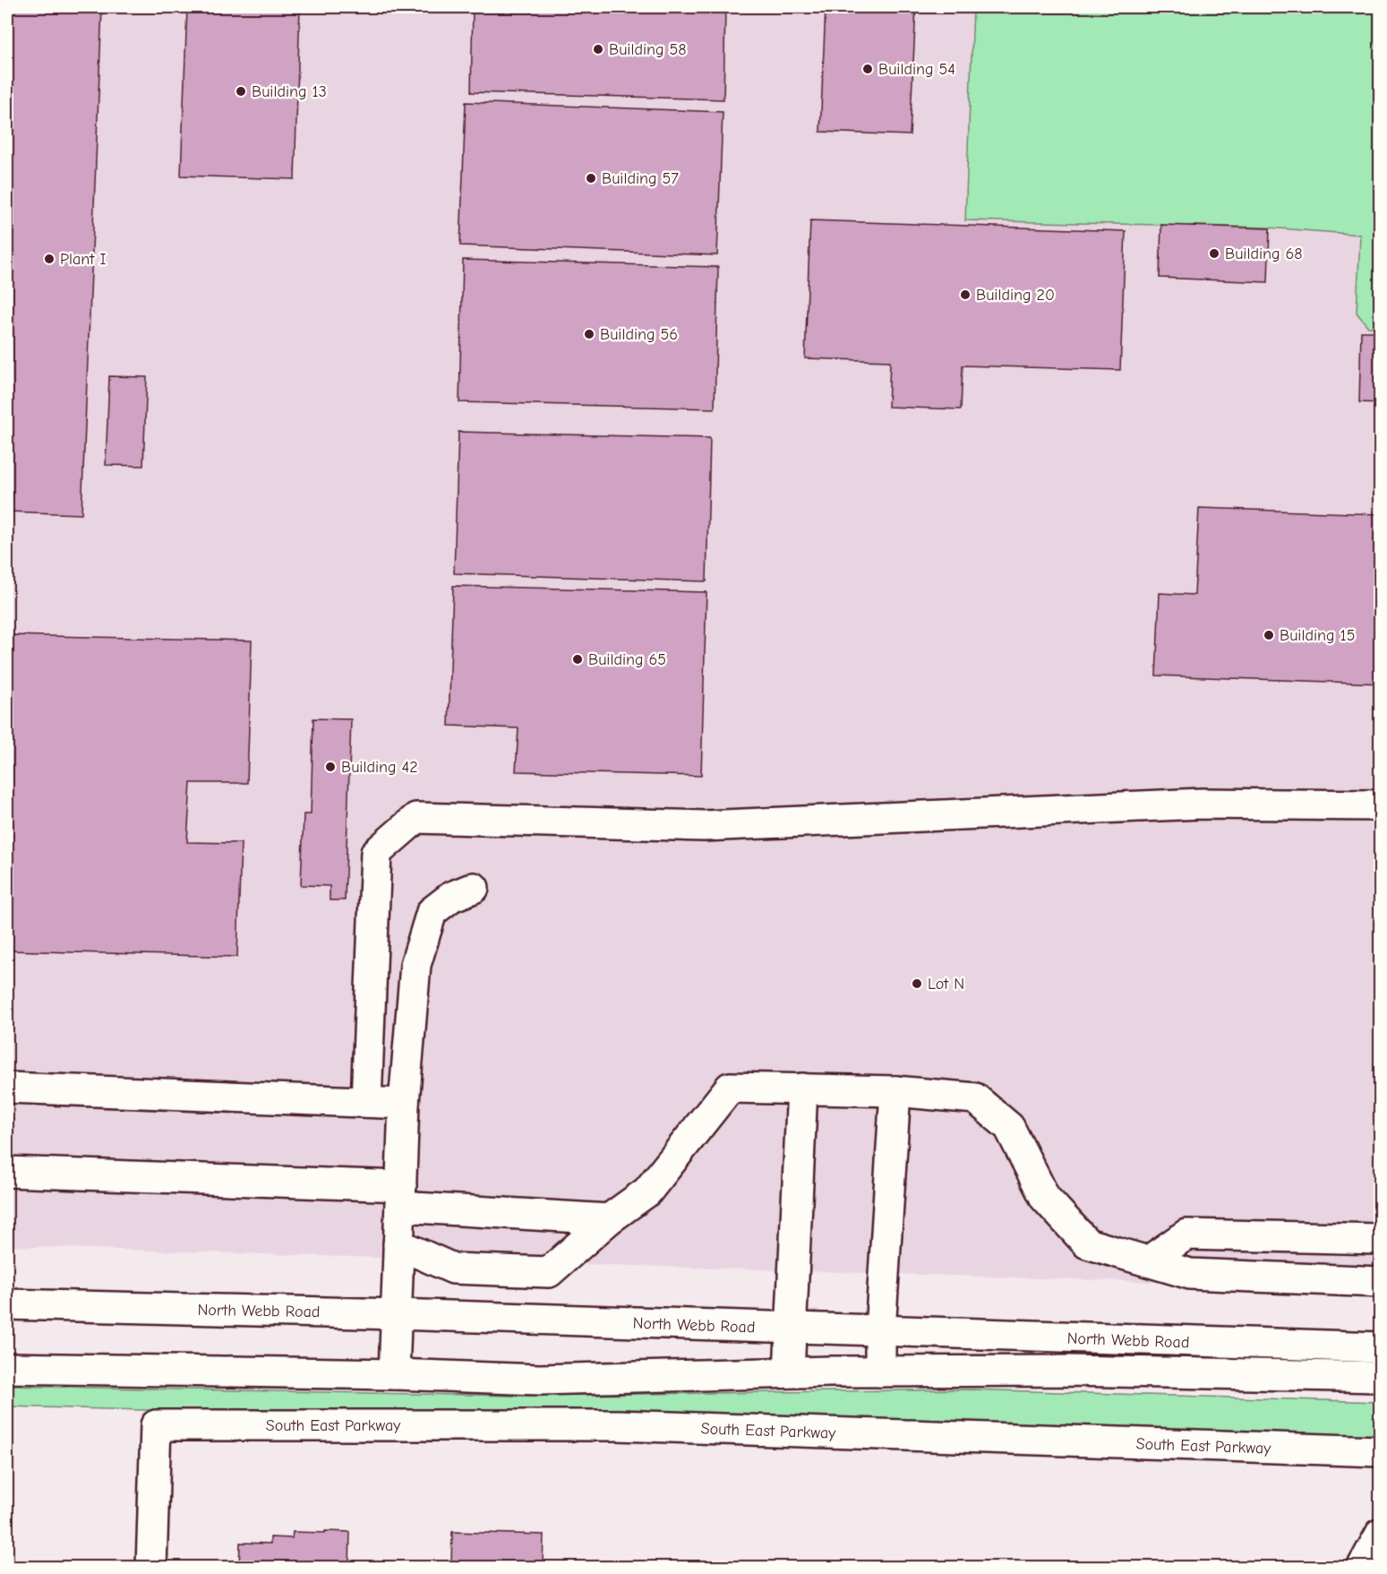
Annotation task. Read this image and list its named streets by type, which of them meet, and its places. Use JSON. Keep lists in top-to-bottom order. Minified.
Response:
{"streets":{"main road":["North Webb Road","South East Parkway"]},"places":["Building 58","Building 54","Building 13","Building 57","Building 68","Plant I","Building 20","Building 56","Building 15","Building 65","Building 42","Lot N"]}
